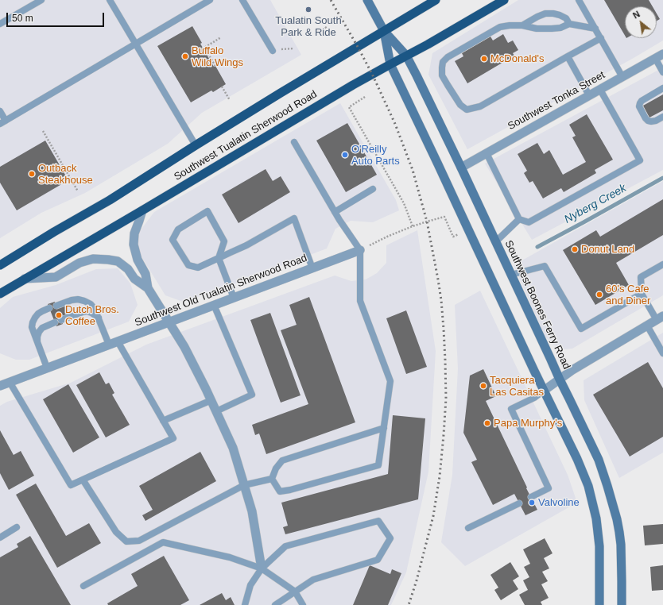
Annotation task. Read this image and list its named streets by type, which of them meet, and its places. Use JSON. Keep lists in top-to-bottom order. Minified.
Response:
{"streets":{"highway":["Southwest Tualatin Sherwood Road"],"main road":["Southwest Boones Ferry Road"],"street":["Southwest Tonka Street","Southwest Old Tualatin Sherwood Road"]},"crossings":[["Southwest Tonka Street","Southwest Boones Ferry Road"],["Southwest Tualatin Sherwood Road","Southwest Boones Ferry Road"]],"water":["Nyberg Creek"],"places":["Tualatin South Park & Ride","Buffalo Wild Wings","McDonald's","O'Reilly Auto Parts","Outback Steakhouse","Donut Land","60's Cafe and Diner","Dutch Bros. Coffee","Tacquiera Las Casitas","Papa Murphy's","Valvoline"],"scale_bar":"50 m","north":"top left"}
